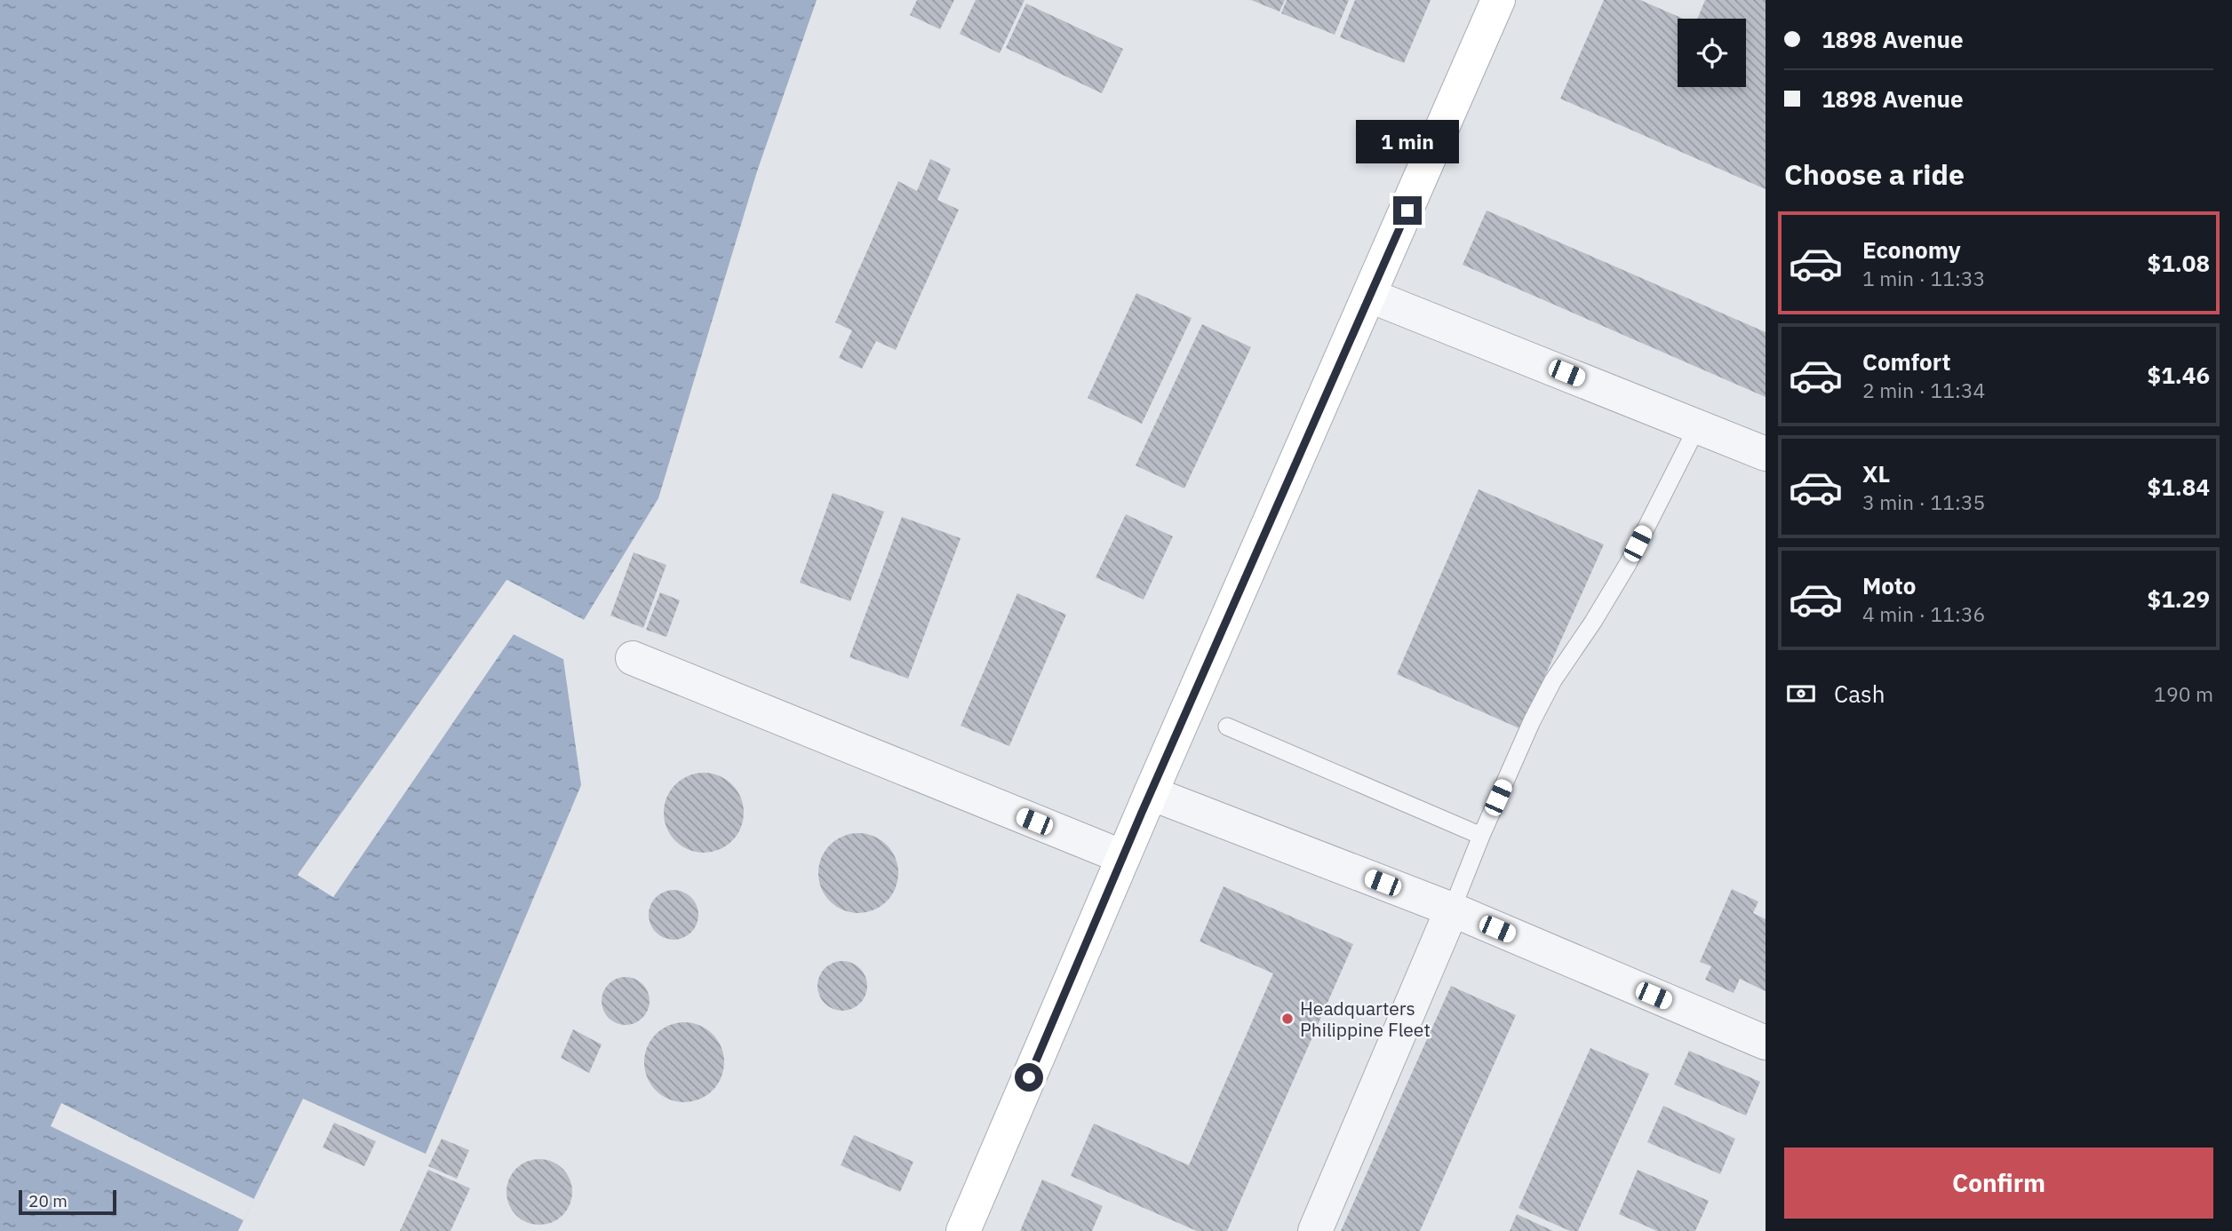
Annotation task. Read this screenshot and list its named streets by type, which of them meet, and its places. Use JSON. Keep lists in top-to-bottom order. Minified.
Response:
{"places":["Headquarters Philippine Fleet"],"scale_bar":"20 m","page":{"banner":["1898 Avenue","1898 Avenue"],"bubble":"1 min","heading":"Choose a ride","list":[{"name":"Economy","note":"1 min · 11:33","value":"$1.08"},{"name":"Comfort","note":"2 min · 11:34","value":"$1.46"},{"name":"XL","note":"3 min · 11:35","value":"$1.84"},{"name":"Moto","note":"4 min · 11:36","value":"$1.29"}],"pay":["Cash","190 m"],"buttons":"Confirm","scale":"20 m"}}
